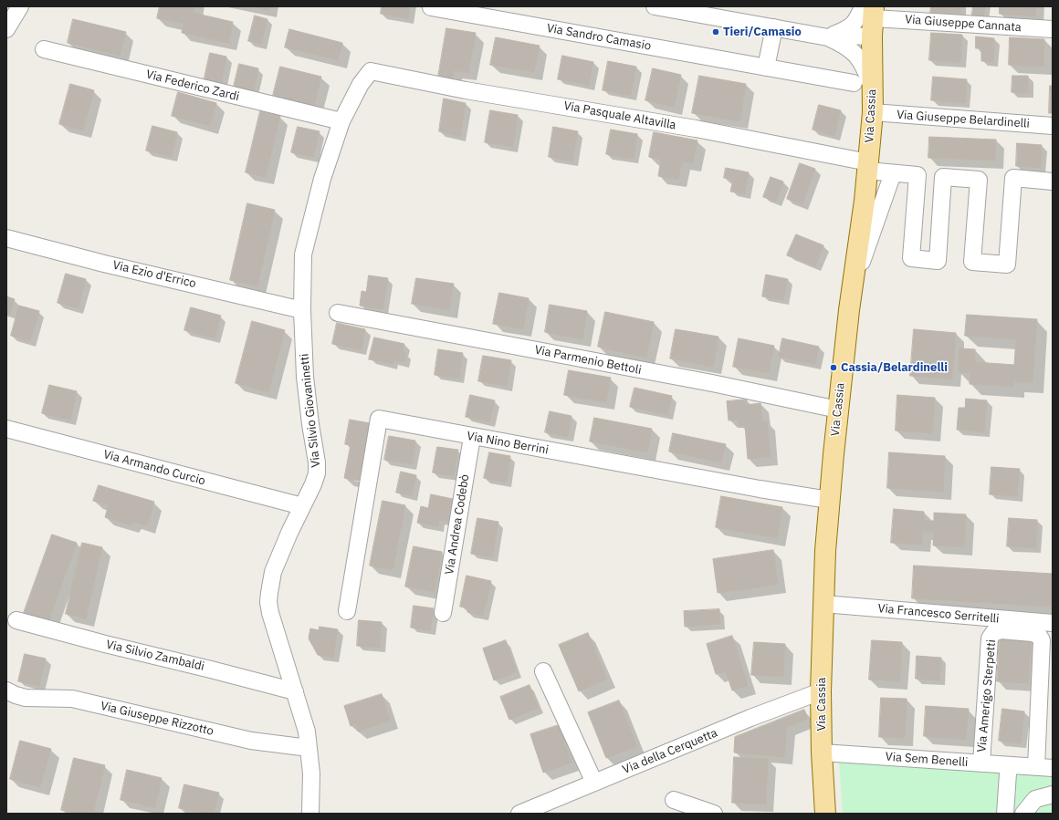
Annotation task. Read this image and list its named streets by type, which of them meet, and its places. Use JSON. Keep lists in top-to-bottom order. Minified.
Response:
{"streets":{"main road":["Via Cassia"],"street":["Via Giuseppe Cannata","Via Sandro Camasio","Via Federico Zardi","Via Pasquale Altavilla","Via Giuseppe Belardinelli","Via Ezio d'Errico","Via Parmenio Bettoli","Via Silvio Giovaninetti","Via Nino Berrini","Via Armando Curcio","Via Andrea Codebò","Via Francesco Serritelli","Via Silvio Zambaldi","Via Amerigo Sterpetti","Via Giuseppe Rizzotto","Via della Cerquetta","Via Sem Benelli"]},"crossings":[["Via Giuseppe Cannata","Via Cassia"],["Via Federico Zardi","Via Silvio Giovaninetti"],["Via Pasquale Altavilla","Via Cassia"],["Via Pasquale Altavilla","Via Silvio Giovaninetti"],["Via Cassia","Via Giuseppe Belardinelli"],["Via Cassia","Via Parmenio Bettoli"],["Via Cassia","Via Nino Berrini"],["Via Cassia","Via Francesco Serritelli"],["Via Cassia","Via della Cerquetta"],["Via Cassia","Via Sem Benelli"],["Via Ezio d'Errico","Via Silvio Giovaninetti"],["Via Silvio Giovaninetti","Via Armando Curcio"],["Via Silvio Giovaninetti","Via Silvio Zambaldi"],["Via Silvio Giovaninetti","Via Giuseppe Rizzotto"],["Via Nino Berrini","Via Andrea Codebò"],["Via Amerigo Sterpetti","Via Sem Benelli"]],"places":["Tieri/Camasio","Cassia/Belardinelli"]}
